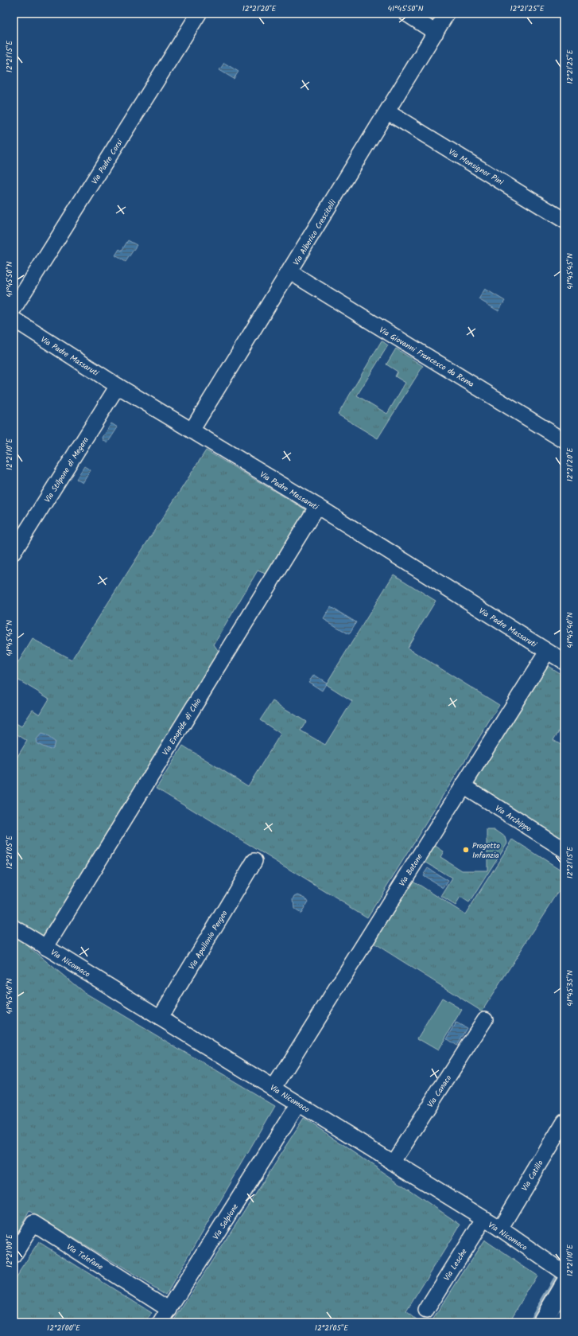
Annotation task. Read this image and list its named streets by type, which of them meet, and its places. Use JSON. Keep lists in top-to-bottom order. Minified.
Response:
{"streets":{"street":["Via Padre Corsi","Via Monsignor Pini","Via Alberico Crescitelli","Via Padre Massaruti","Via Giovanni Francesco da Roma","Via Stilpone di Megara","Via Enopide di Chio","Via Archippo","Via Batone","Via Apollonio Pergeo","Via Nicomaco","Via Canaco","Via Catillo","Via Salpione","Via Telefane","Via Lesche"]},"crossings":[["Via Monsignor Pini","Via Alberico Crescitelli"],["Via Alberico Crescitelli","Via Padre Massaruti"],["Via Alberico Crescitelli","Via Giovanni Francesco da Roma"],["Via Padre Massaruti","Via Stilpone di Megara"],["Via Padre Massaruti","Via Enopide di Chio"],["Via Padre Massaruti","Via Batone"],["Via Enopide di Chio","Via Nicomaco"],["Via Archippo","Via Batone"],["Via Batone","Via Nicomaco"],["Via Apollonio Pergeo","Via Nicomaco"],["Via Nicomaco","Via Canaco"],["Via Nicomaco","Via Catillo"],["Via Nicomaco","Via Salpione"],["Via Nicomaco","Via Lesche"],["Via Salpione","Via Telefane"]],"places":["Progetto Infanzia"],"coordinates":["12°21'20\"E","41°45'50\"N","12°21'25\"E","12°21'15\"E","41°45'45\"N","12°21'10\"E","41°45'40\"N","12°21'05\"E","41°45'35\"N","12°21'00\"E"]}
